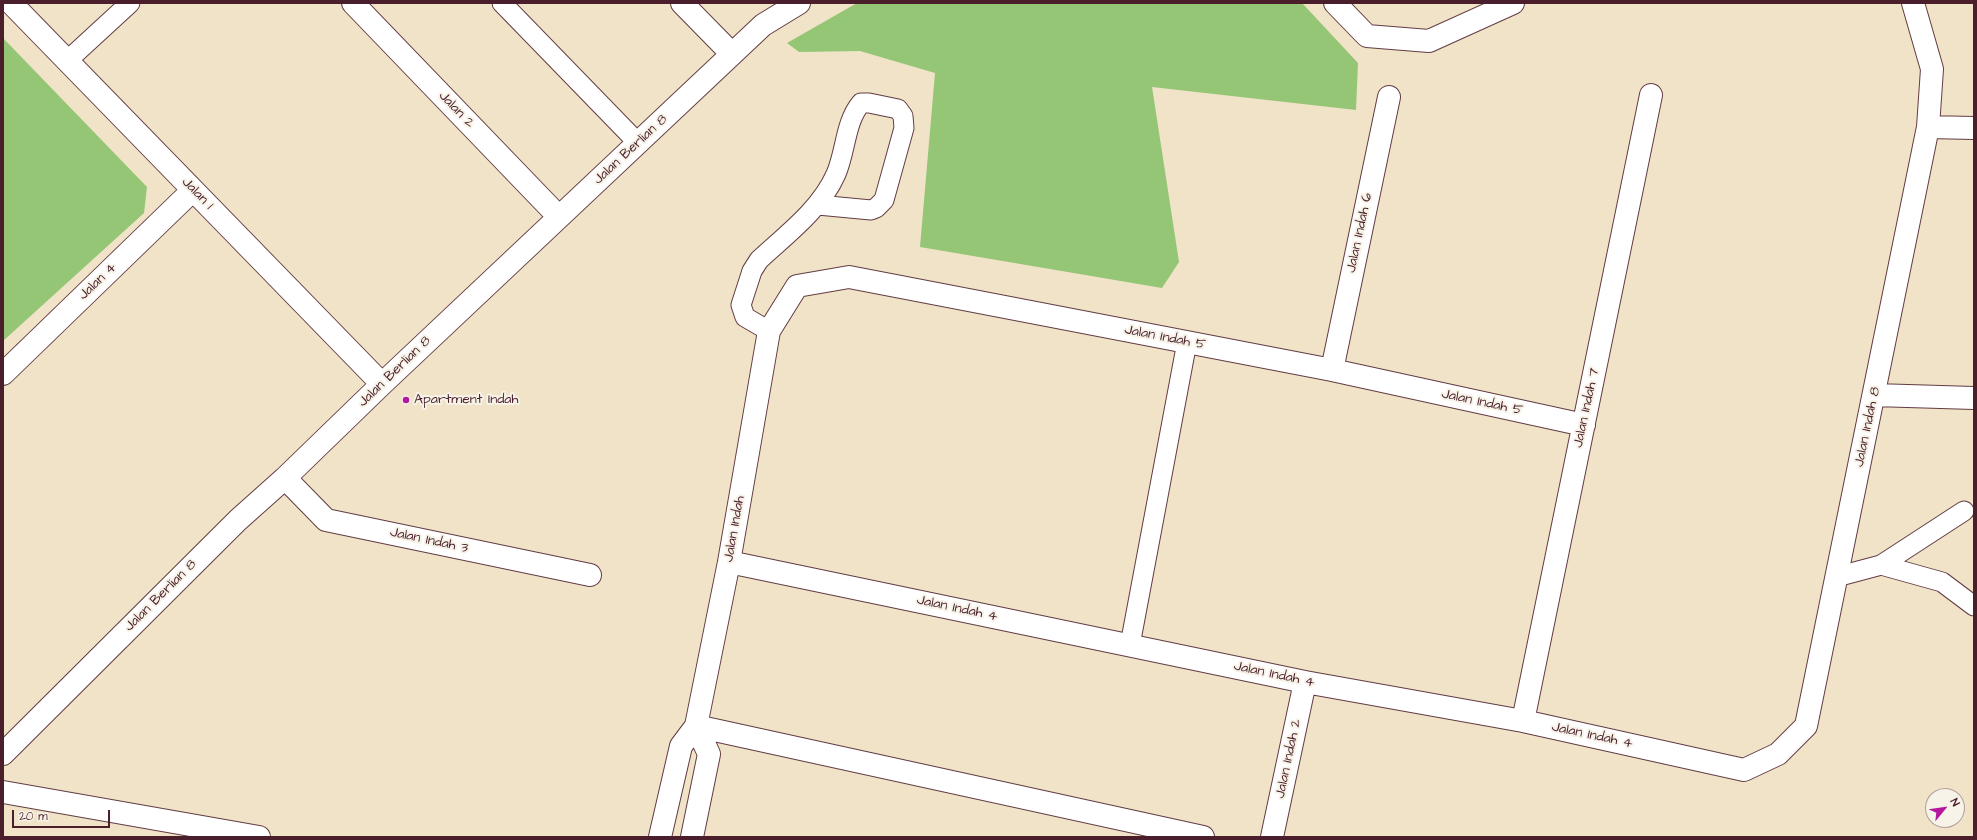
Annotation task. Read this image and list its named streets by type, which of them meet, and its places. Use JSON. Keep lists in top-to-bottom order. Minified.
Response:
{"streets":{"street":["Jalan 2","Jalan Berlian 8","Jalan 1","Jalan Indah 6","Jalan 4","Jalan Indah 5","Jalan Indah 7","Jalan Indah 8","Jalan Indah","Jalan Indah 3","Jalan Indah 4","Jalan Indah 2"]},"crossings":[["Jalan 2","Jalan Berlian 8"],["Jalan Berlian 8","Jalan 1"],["Jalan Berlian 8","Jalan Indah 3"],["Jalan 1","Jalan 4"],["Jalan Indah 6","Jalan Indah 5"],["Jalan Indah 5","Jalan Indah 7"],["Jalan Indah 5","Jalan Indah"],["Jalan Indah 7","Jalan Indah 4"],["Jalan Indah 8","Jalan Indah 4"],["Jalan Indah","Jalan Indah 4"],["Jalan Indah 4","Jalan Indah 2"]],"places":["Apartment Indah"],"scale_bar":"20 m","north":"top right"}
